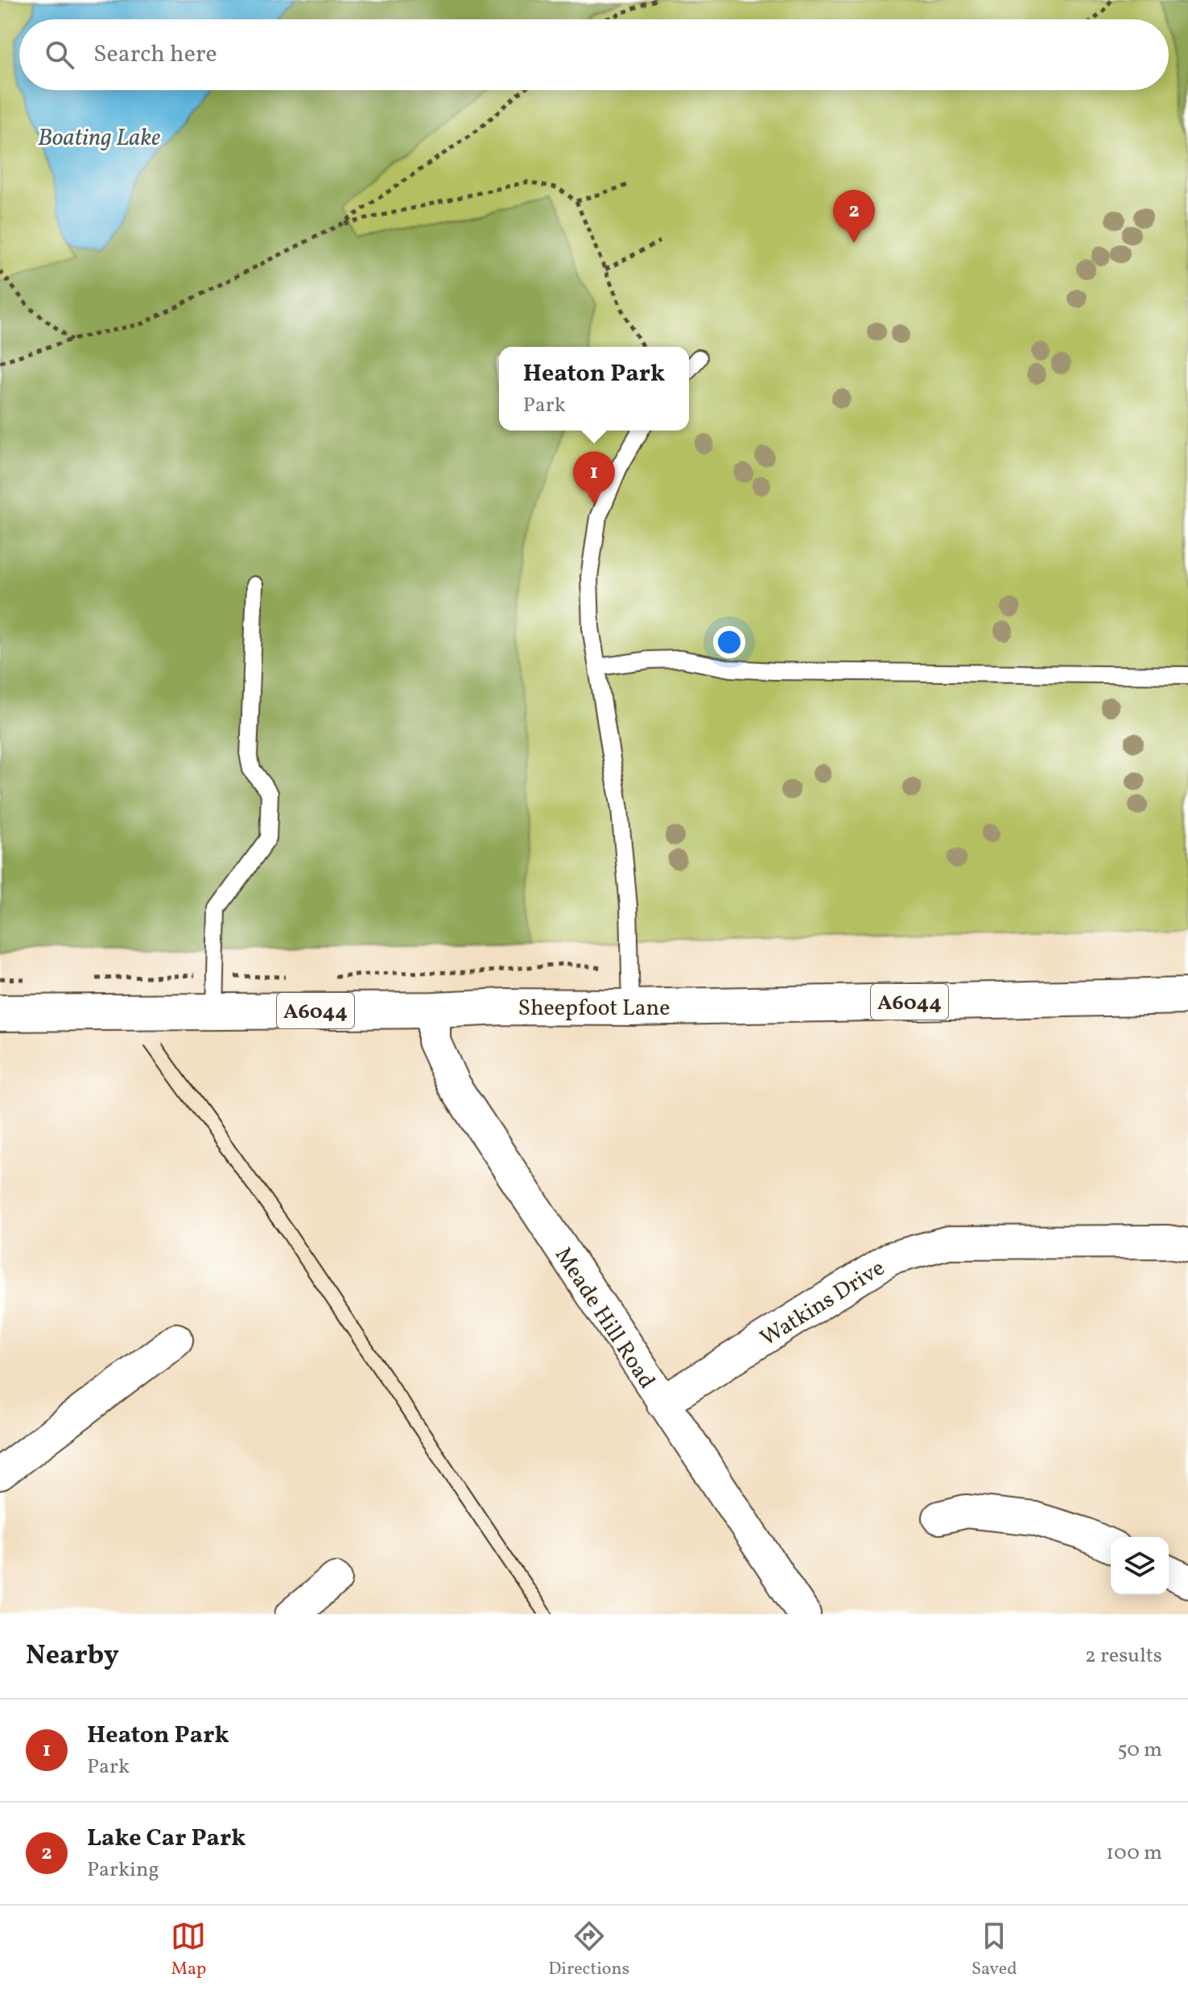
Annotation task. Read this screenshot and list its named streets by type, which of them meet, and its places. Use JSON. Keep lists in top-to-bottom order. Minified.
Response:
{"streets":{"main road":["A6044","Sheepfoot Lane"],"street":["Watkins Drive","Meade Hill Road"]},"crossings":[["Sheepfoot Lane","Meade Hill Road"],["Watkins Drive","Meade Hill Road"]],"water":["Boating Lake"],"page":{"search":"Search here","pins":["2","1"],"popup":["Heaton Park","Park"],"heading":["Nearby","2 results"],"list":[{"mark":"1","name":"Heaton Park","note":"Park","value":"50 m"},{"mark":"2","name":"Lake Car Park","note":"Parking","value":"100 m"}],"nav":["Map","Directions","Saved"]}}
